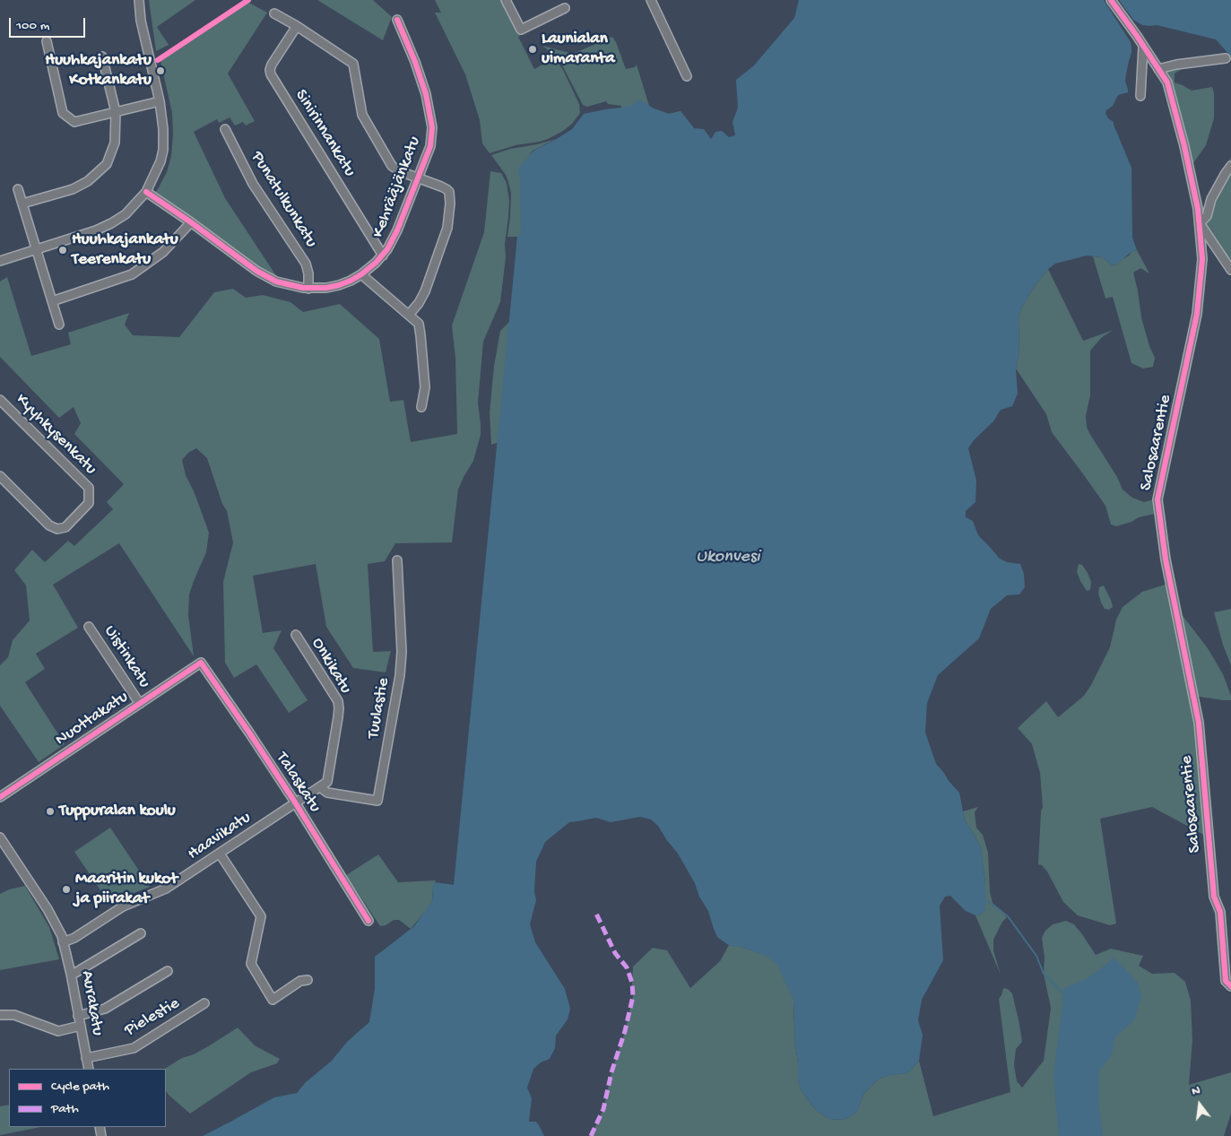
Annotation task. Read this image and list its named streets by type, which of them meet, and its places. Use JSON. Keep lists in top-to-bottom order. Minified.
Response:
{"streets":{"street":["Sinirinnankatu","Kehrääjänkatu","Punatulkunkatu","Kyyhkysenkatu","Salosaarentie","Uistinkatu","Onkikatu","Tuulastie","Nuottakatu","Talaskatu","Haavikatu","Aurakatu","Pielestie"]},"crossings":[["Sinirinnankatu","Kehrääjänkatu"],["Kehrääjänkatu","Punatulkunkatu"],["Uistinkatu","Nuottakatu"],["Onkikatu","Tuulastie"],["Nuottakatu","Talaskatu"],["Talaskatu","Haavikatu"],["Haavikatu","Aurakatu"],["Aurakatu","Pielestie"]],"water":["Ukonvesi"],"places":["Launialan uimaranta","Huuhkajankatu Kotkankatu","Huuhkajankatu Teerenkatu","Tuppuralan koulu","Maaritin kukot ja piirakat"],"legend":["Cycle path","Path"],"scale_bar":"100 m","north":"top"}
